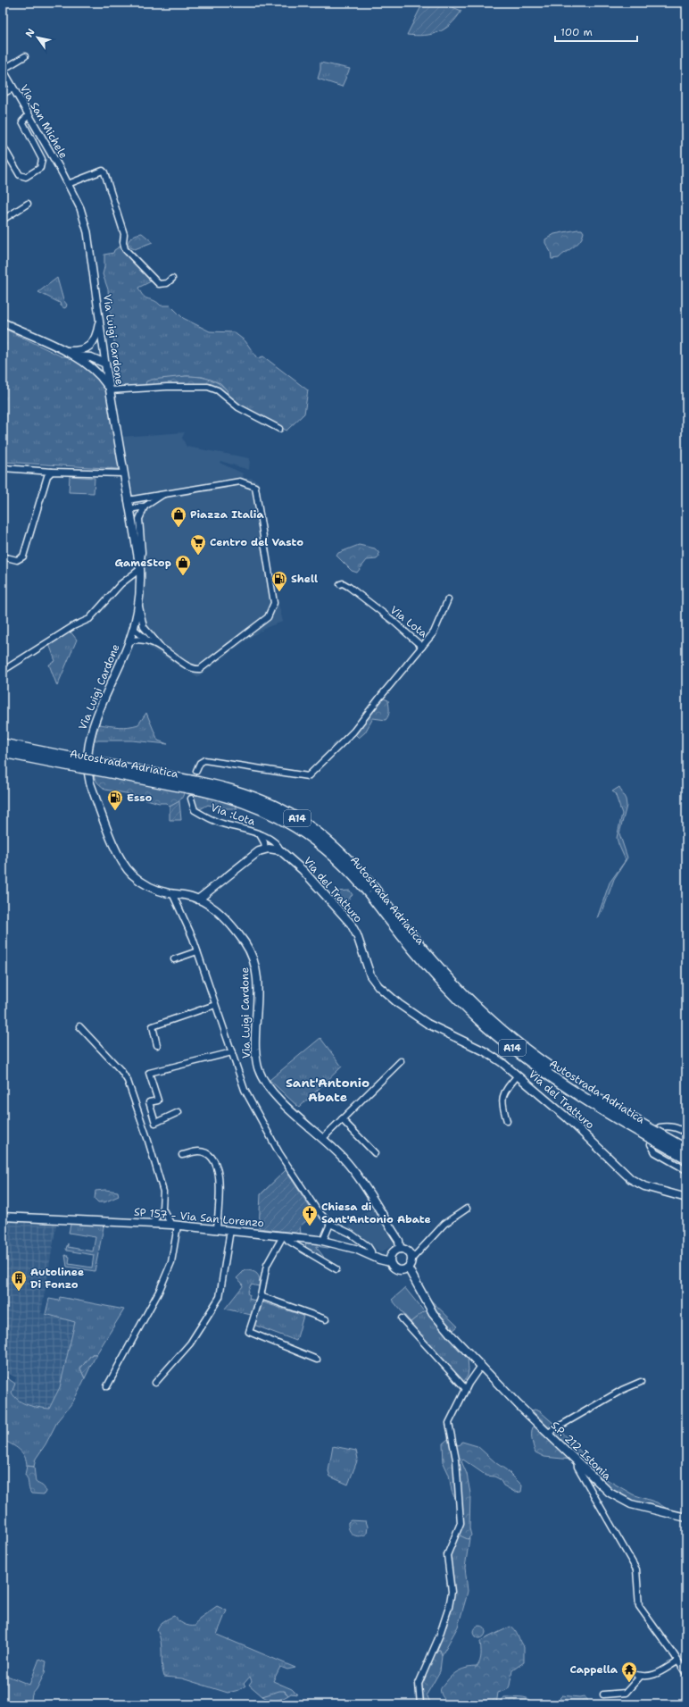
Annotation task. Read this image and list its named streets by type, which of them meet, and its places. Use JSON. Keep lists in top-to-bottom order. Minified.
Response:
{"streets":{"highway":["Autostrada Adriatica","A14"],"main road":["Via Luigi Cardone","Via del Tratturo","SP 157 - Via San Lorenzo","S.P. 212 Istonia"],"street":["Via San Michele","Via Lota","Via :Lota"]},"crossings":[["Via San Michele","Via Luigi Cardone"],["Via Luigi Cardone","SP 157 - Via San Lorenzo"],["Via :Lota","Via del Tratturo"]],"districts":["Sant'Antonio Abate"],"places":{"shop":["Piazza Italia","GameStop"],"supermarket":["Centro del Vasto"],"fuel station":["Shell","Esso"],"church":["Chiesa di Sant'Antonio Abate"],"building":["Autolinee Di Fonzo"],"temple":["Cappella"]},"scale_bar":"100 m","north":"top left"}
